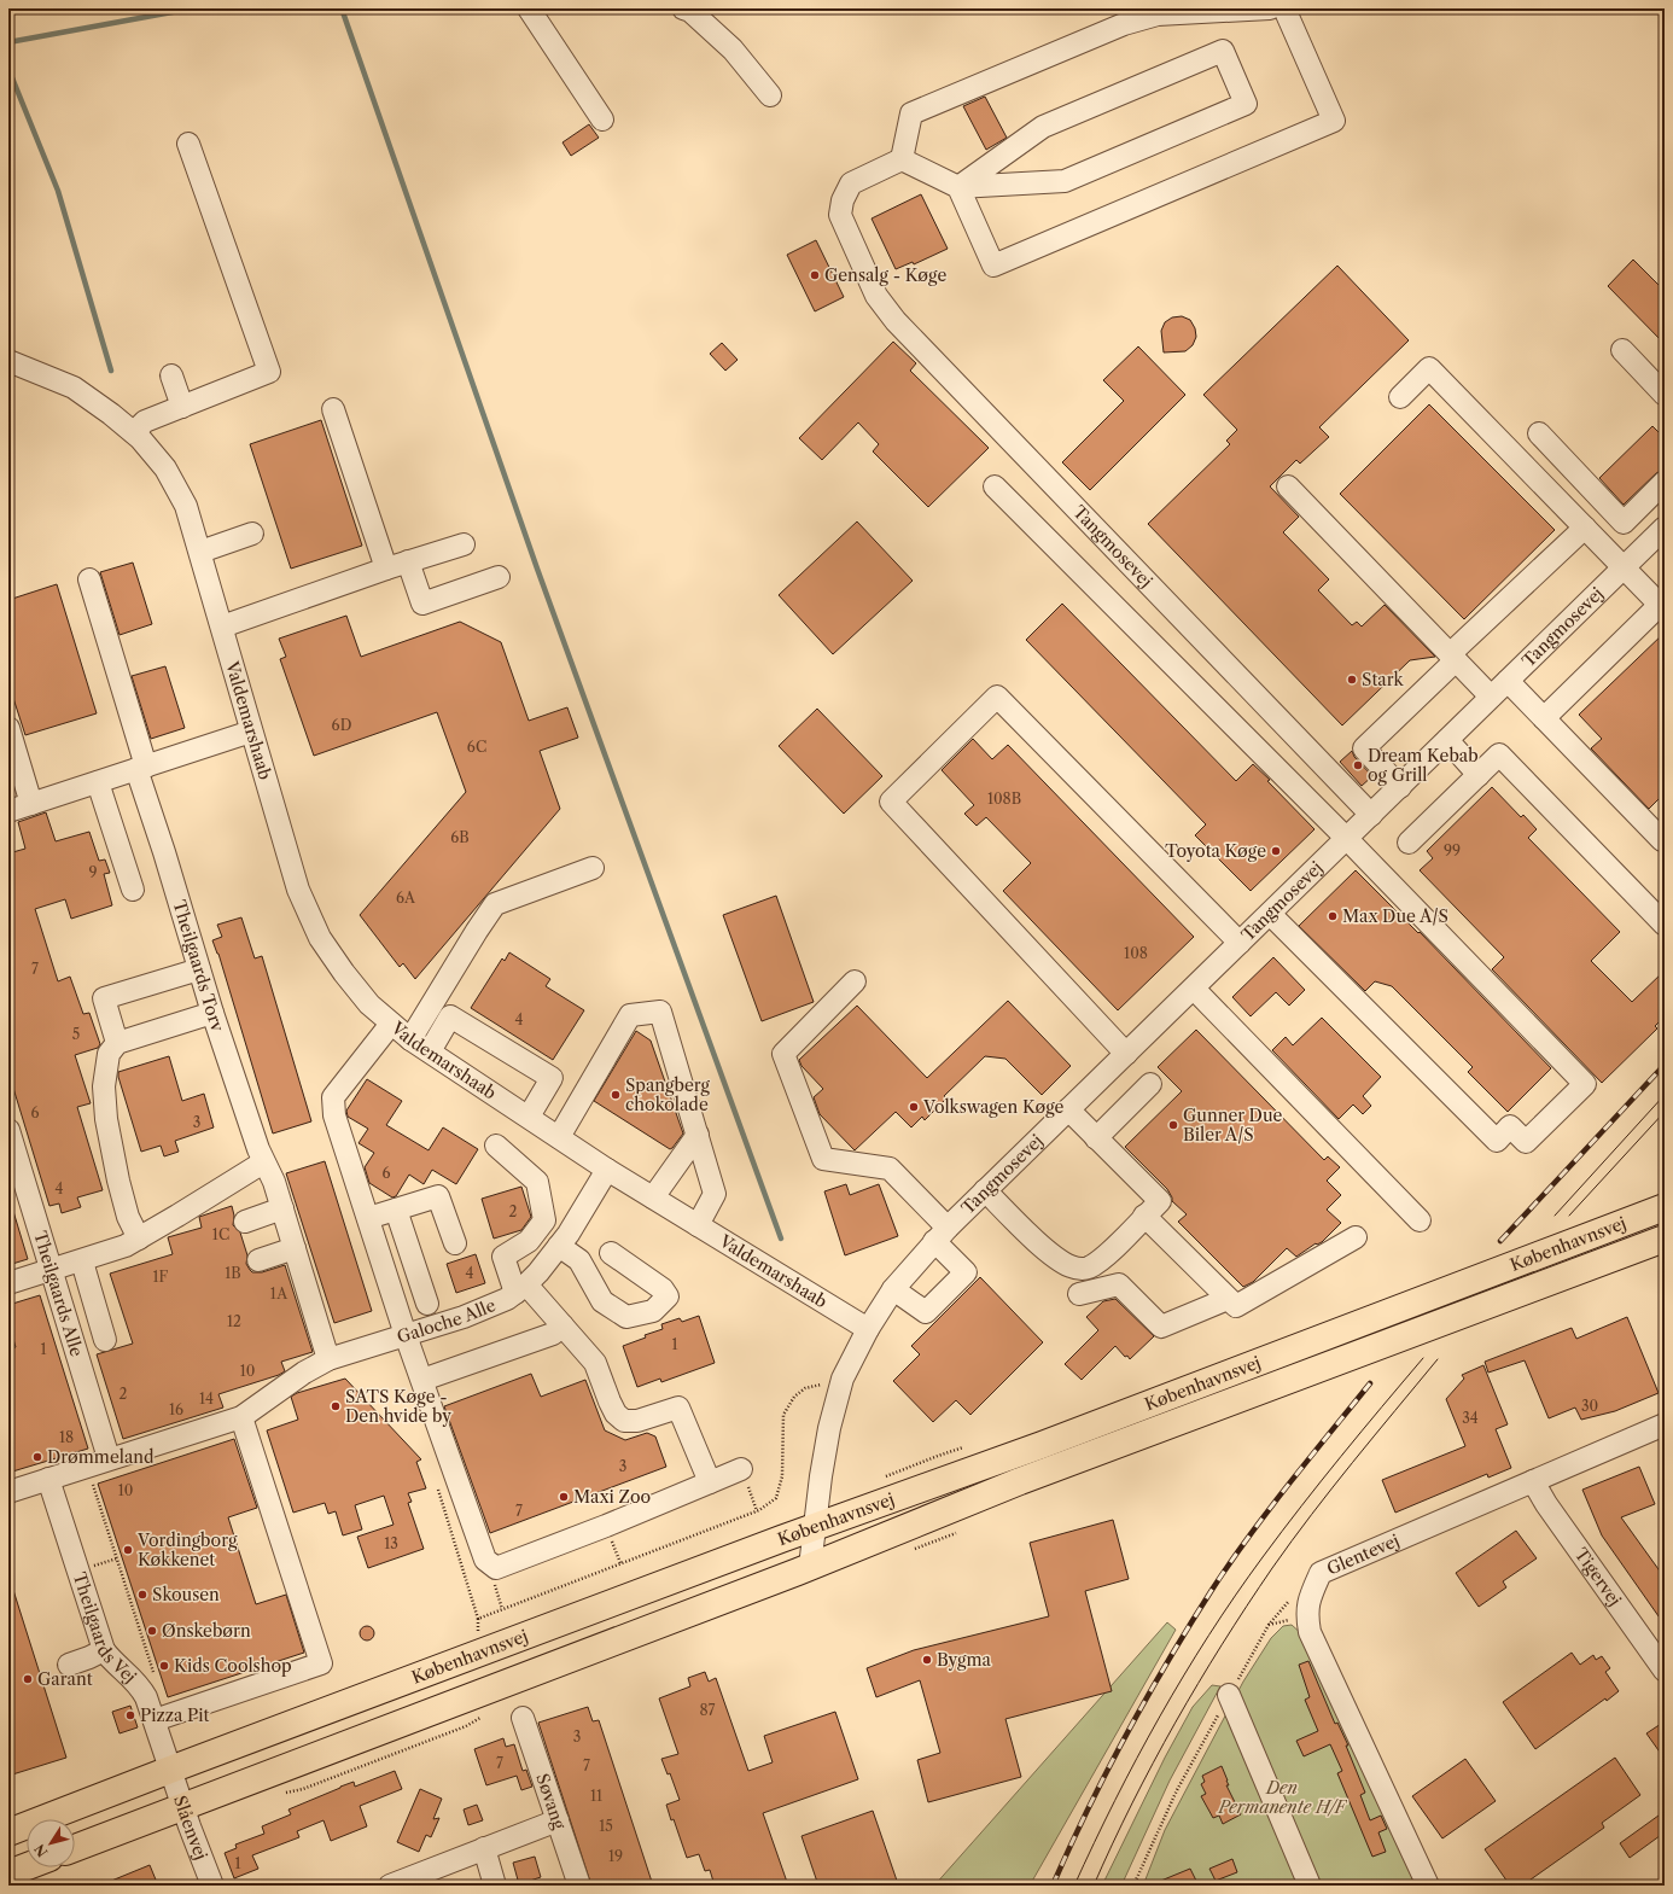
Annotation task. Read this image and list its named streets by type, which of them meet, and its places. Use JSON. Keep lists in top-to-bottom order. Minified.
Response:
{"streets":{"main road":["Københavnsvej"],"street":["Tangmosevej","Valdemarshaab","Theilgaards Torv","Theilgaards Alle","Galoche Alle","Glentevej","Tigervej","Theilgaards Vej","Søvang","Slåenvej"]},"crossings":[["Tangmosevej","Valdemarshaab"],["Tangmosevej","Københavnsvej"],["Valdemarshaab","Galoche Alle"],["Theilgaards Torv","Galoche Alle"],["Københavnsvej","Theilgaards Vej"],["Københavnsvej","Slåenvej"],["Theilgaards Alle","Galoche Alle"],["Galoche Alle","Theilgaards Vej"],["Glentevej","Tigervej"],["Theilgaards Vej","Slåenvej"]],"parks":["Den Permanente H/F"],"places":["Gensalg - Køge","Stark","Dream Kebab og Grill","Toyota Køge","Max Due A/S","Spangberg chokolade","Volkswagen Køge","Gunner Due Biler A/S","SATS Køge - Den hvide by","Drømmeland","Maxi Zoo","Vordingborg Køkkenet","Skousen","Ønskebørn","Bygma","Kids Coolshop","Garant","Pizza Pit"],"house_numbers":["6D","6C","108B","6B","99","9","6A","108","7","4","5","6","3","6","4","2","1C","1B","4","1F","1A","12","1","1","10","2","14","30","16","34","18","3","10","7","13","87","3","7","7","11","15","19","1"],"north":"bottom left"}
